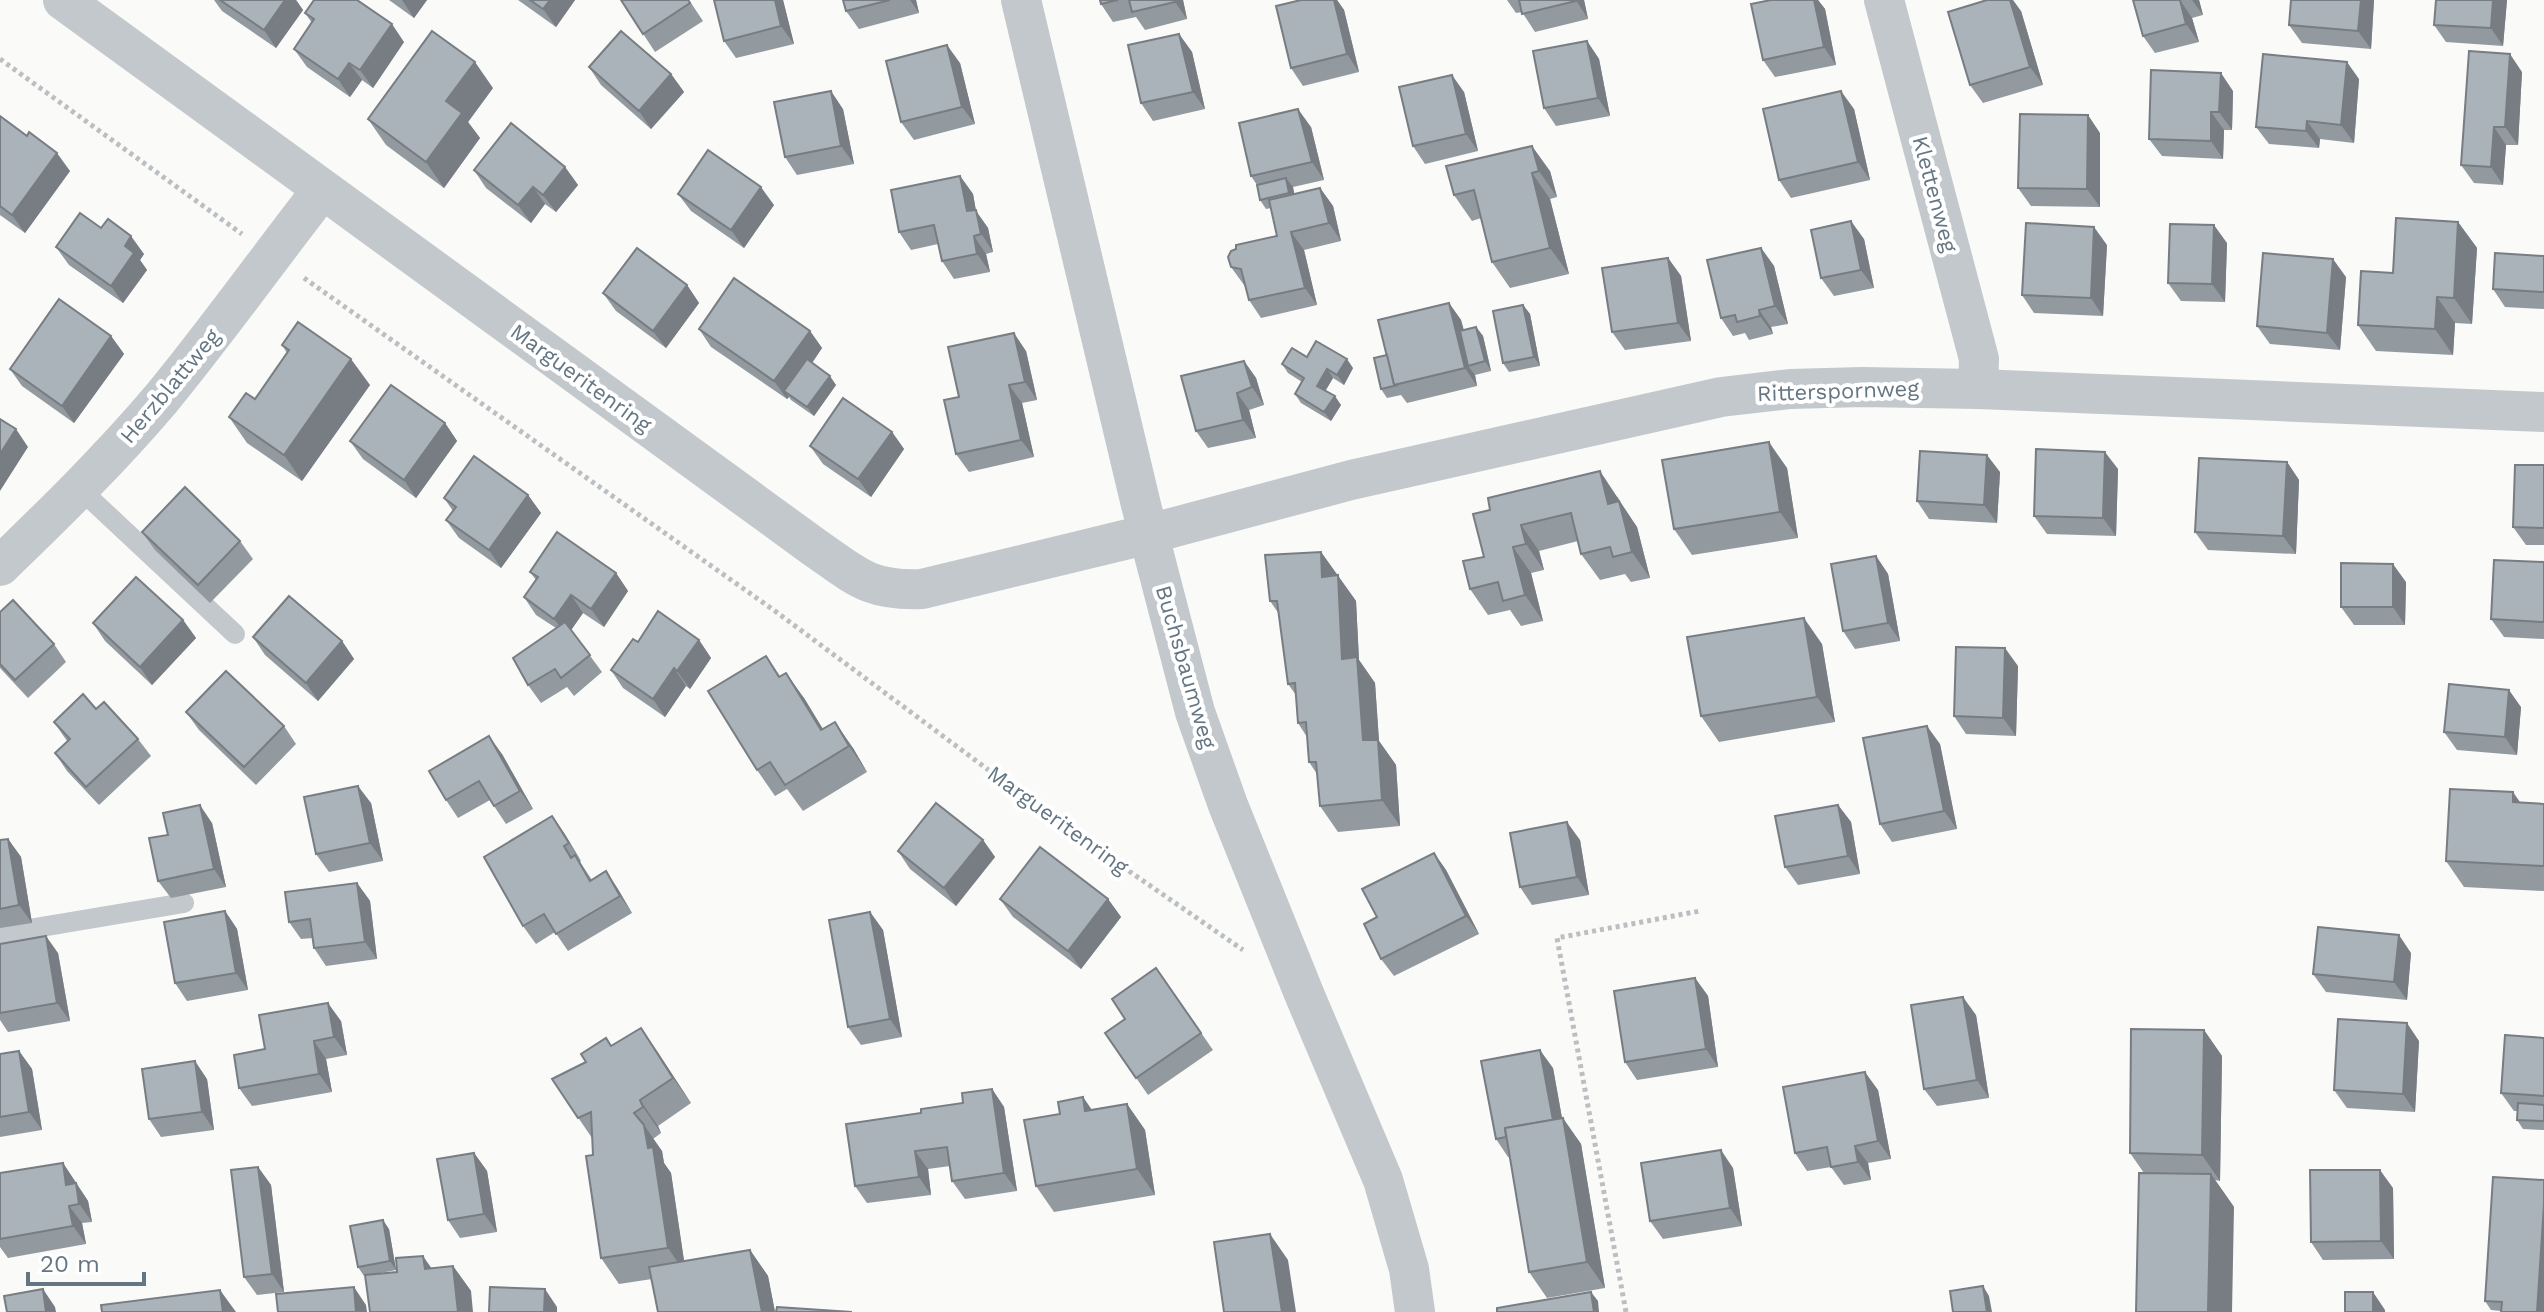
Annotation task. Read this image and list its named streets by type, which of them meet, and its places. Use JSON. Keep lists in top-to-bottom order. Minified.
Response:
{"streets":{"street":["Klettenweg","Margueritenring","Herzblattweg","Ritterspornweg","Buchsbaumweg"]},"crossings":[["Klettenweg","Ritterspornweg"],["Margueritenring","Herzblattweg"],["Margueritenring","Ritterspornweg"],["Margueritenring","Buchsbaumweg"],["Ritterspornweg","Buchsbaumweg"]],"scale_bar":"20 m"}
